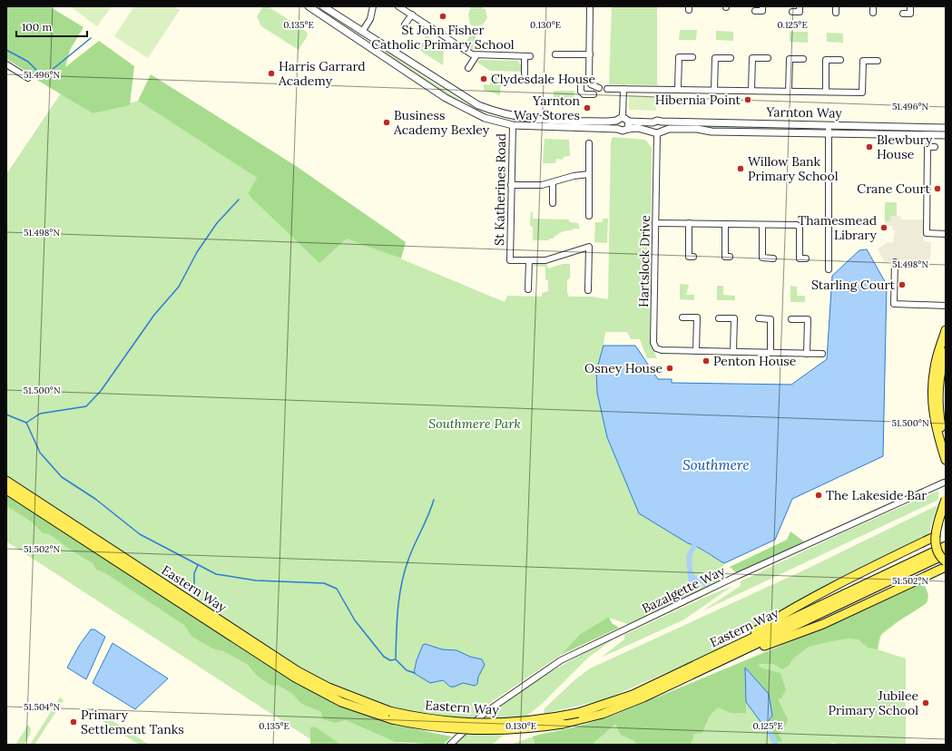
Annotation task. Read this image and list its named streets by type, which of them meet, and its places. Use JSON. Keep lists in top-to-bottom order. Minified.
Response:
{"streets":{"main road":["Eastern Way"],"street":["Yarnton Way","St Katherines Road","Hartslock Drive","Bazalgette Way"]},"crossings":[["Yarnton Way","St Katherines Road"],["Yarnton Way","Hartslock Drive"]],"water":["Southmere"],"parks":["Southmere Park"],"places":["St John Fisher Catholic Primary School","Harris Garrard Academy","Clydesdale House","Hibernia Point","Yarnton Way Stores","Business Academy Bexley","Blewbury House","Willow Bank Primary School","Crane Court","Thamesmead Library","Starling Court","Penton House","Osney House","The Lakeside Bar","Jubilee Primary School","Primary Settlement Tanks"],"scale_bar":"100 m","coordinates":["0.135°E","0.130°E","0.125°E","51.496°N","51.498°N","51.500°N","51.502°N","51.504°N"]}
